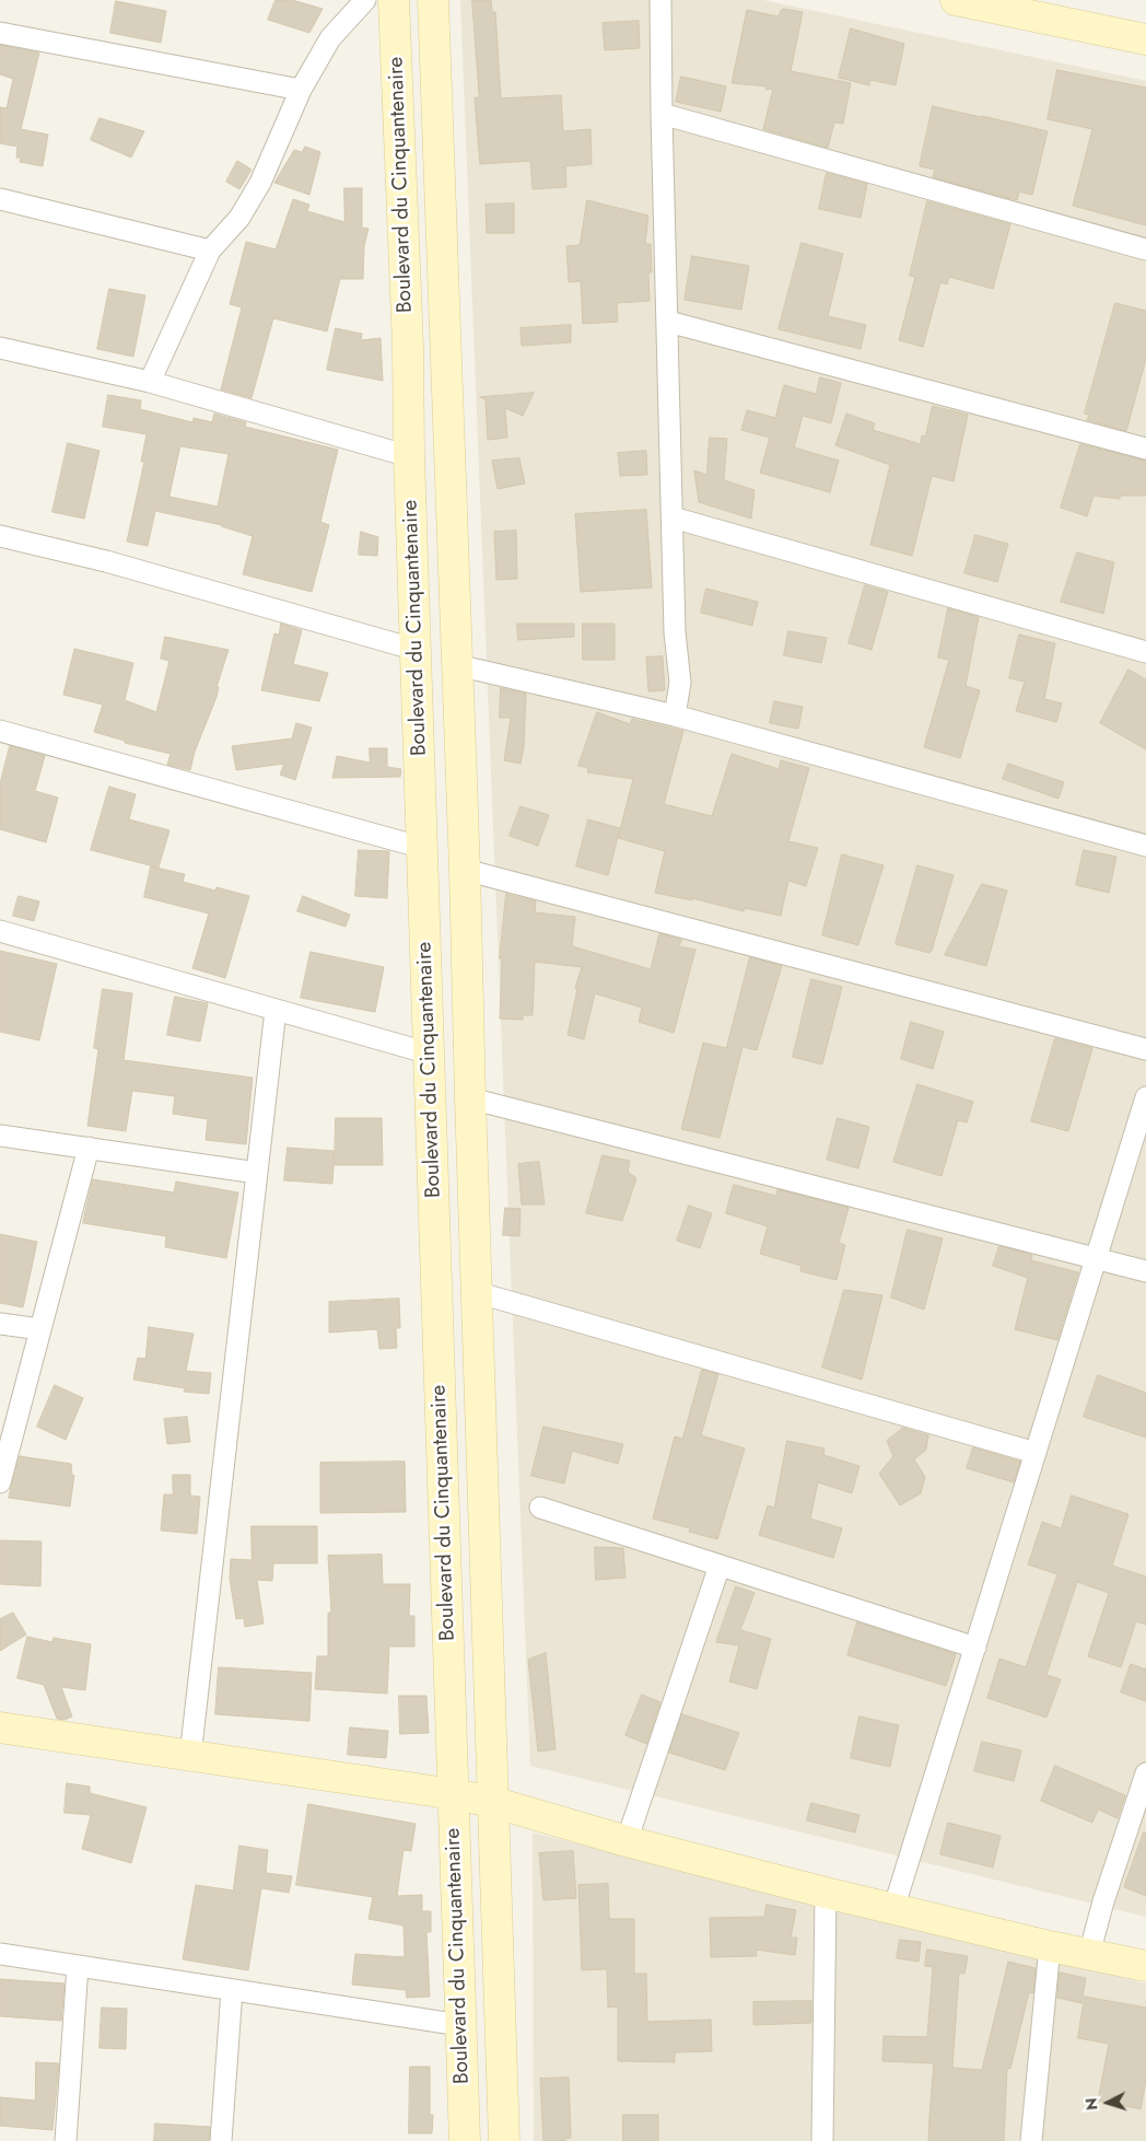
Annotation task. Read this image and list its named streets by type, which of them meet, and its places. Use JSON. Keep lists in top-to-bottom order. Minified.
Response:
{"streets":{"main road":["Boulevard du Cinquantenaire"]},"north":"left"}
